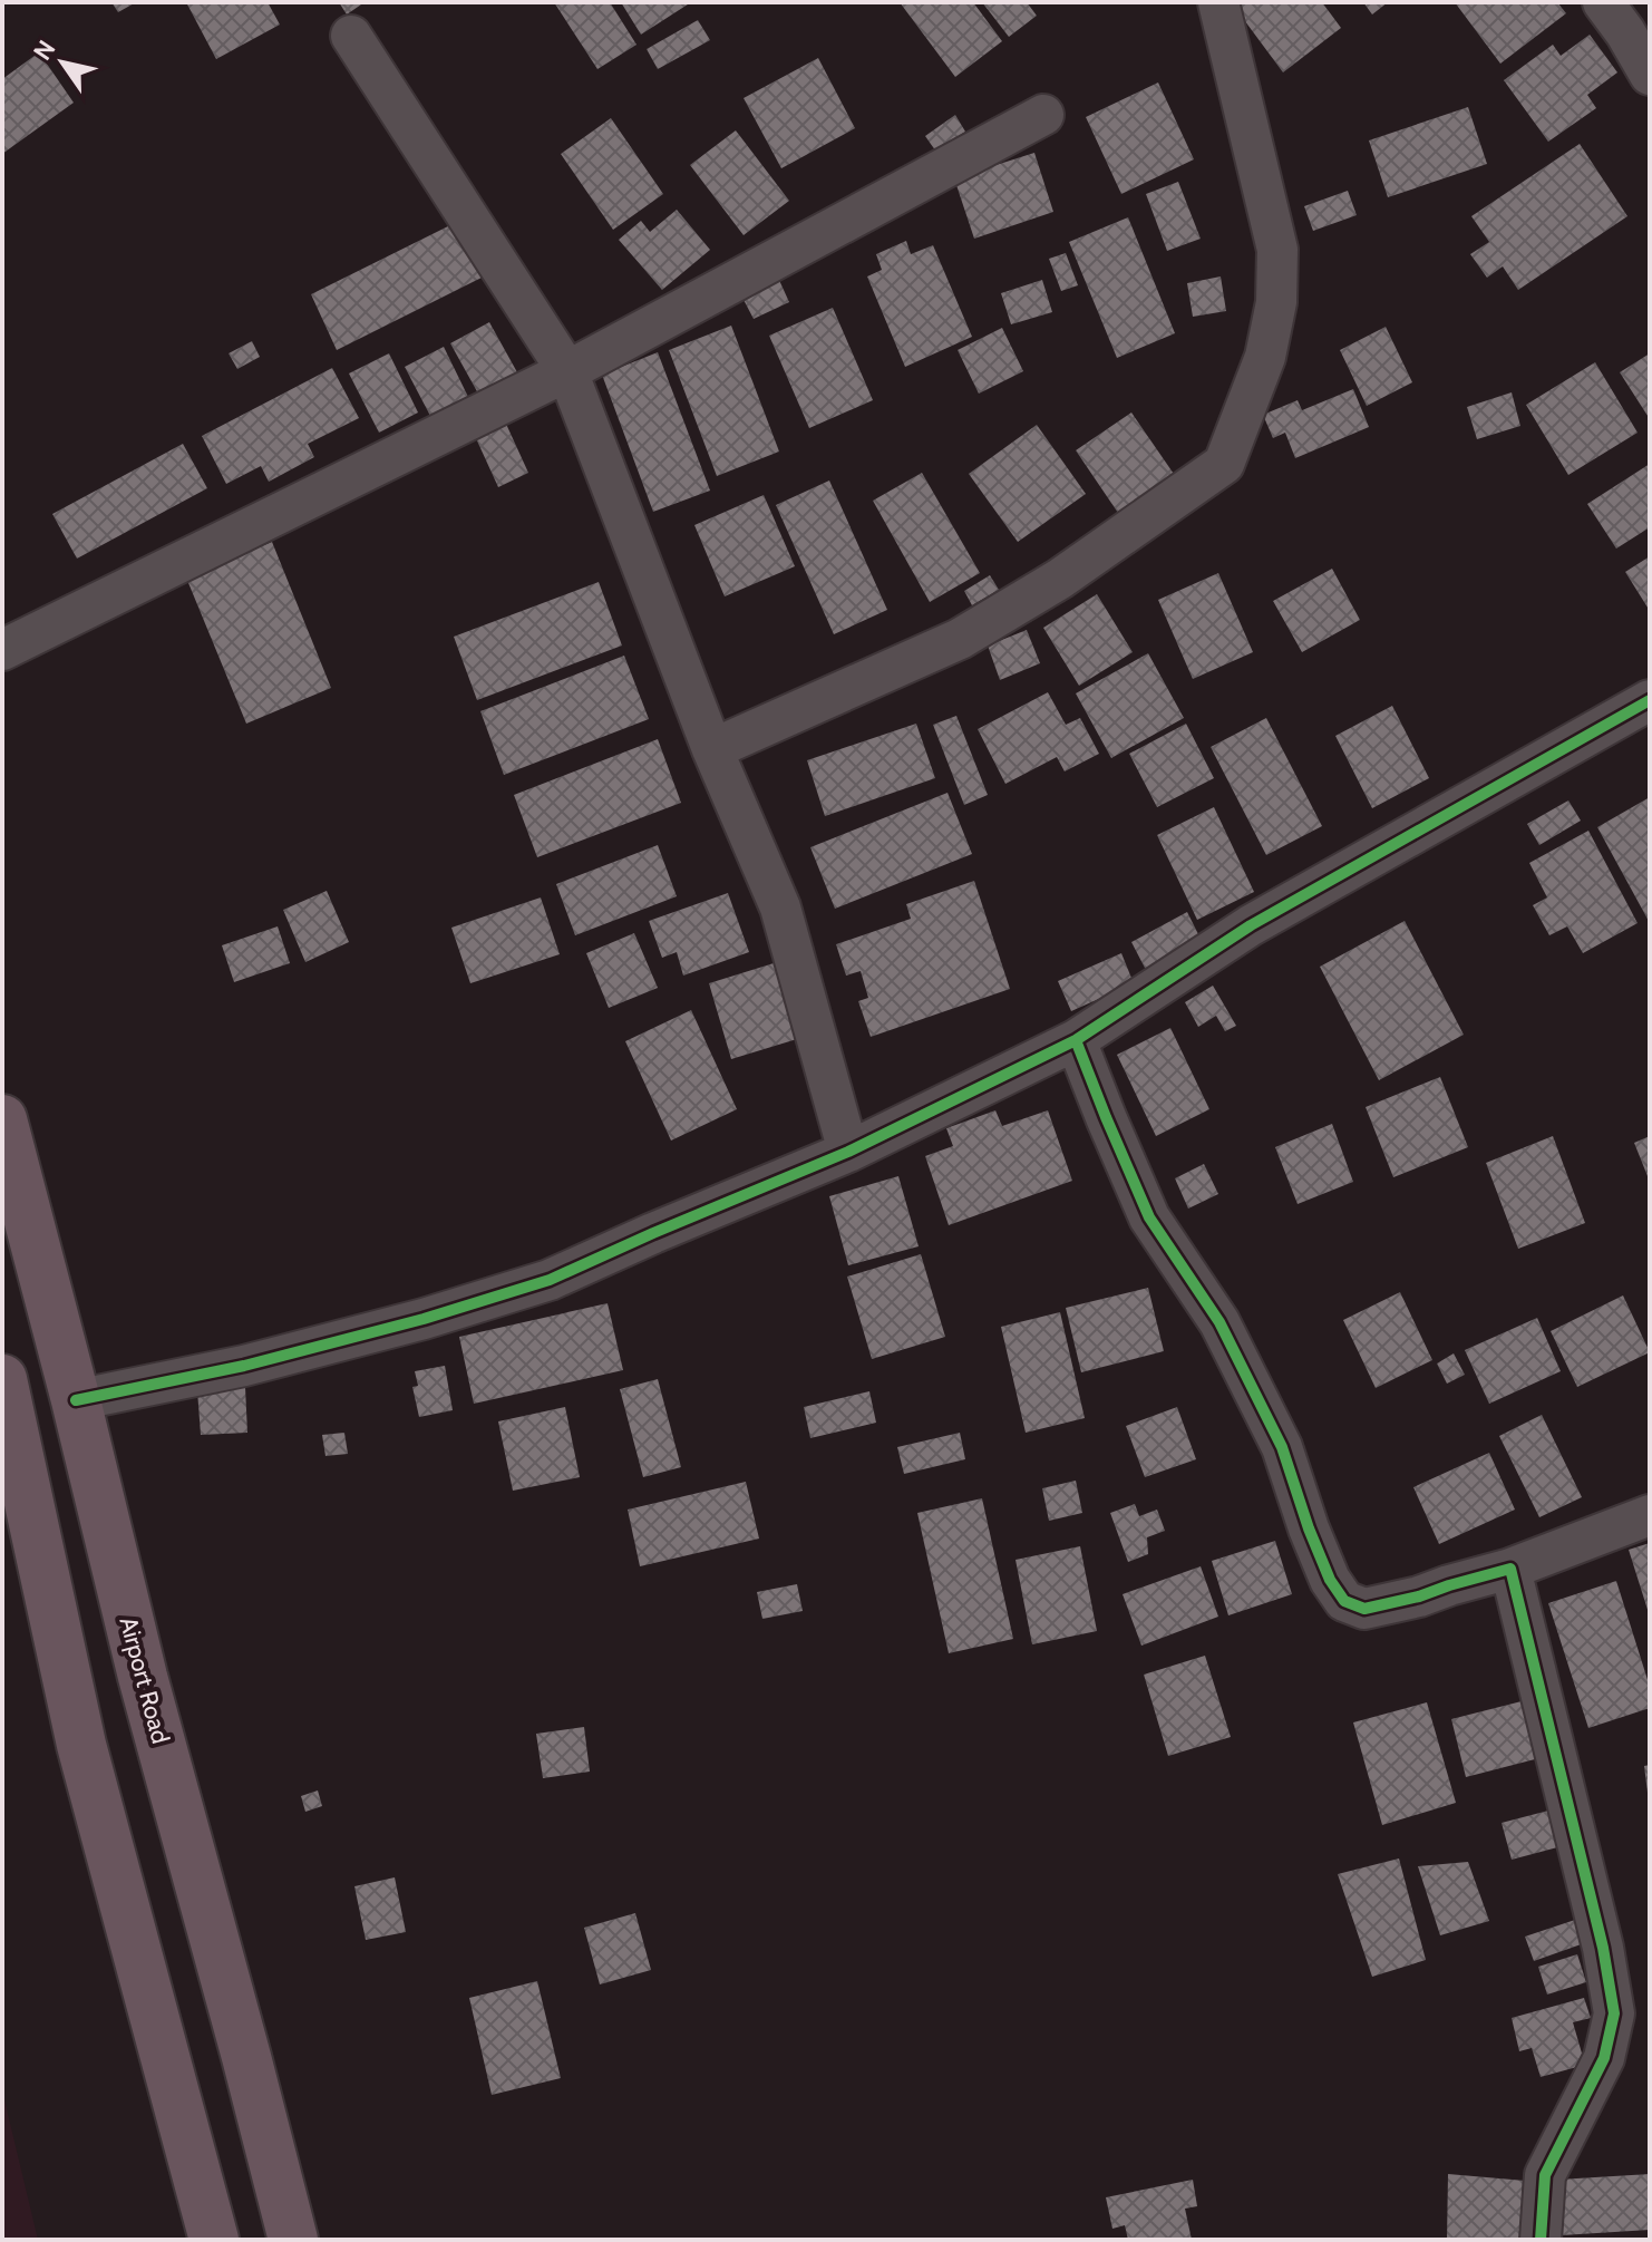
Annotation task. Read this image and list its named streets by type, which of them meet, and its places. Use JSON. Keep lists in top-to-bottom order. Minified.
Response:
{"streets":{"highway":["Airport Road"]},"north":"top left"}
